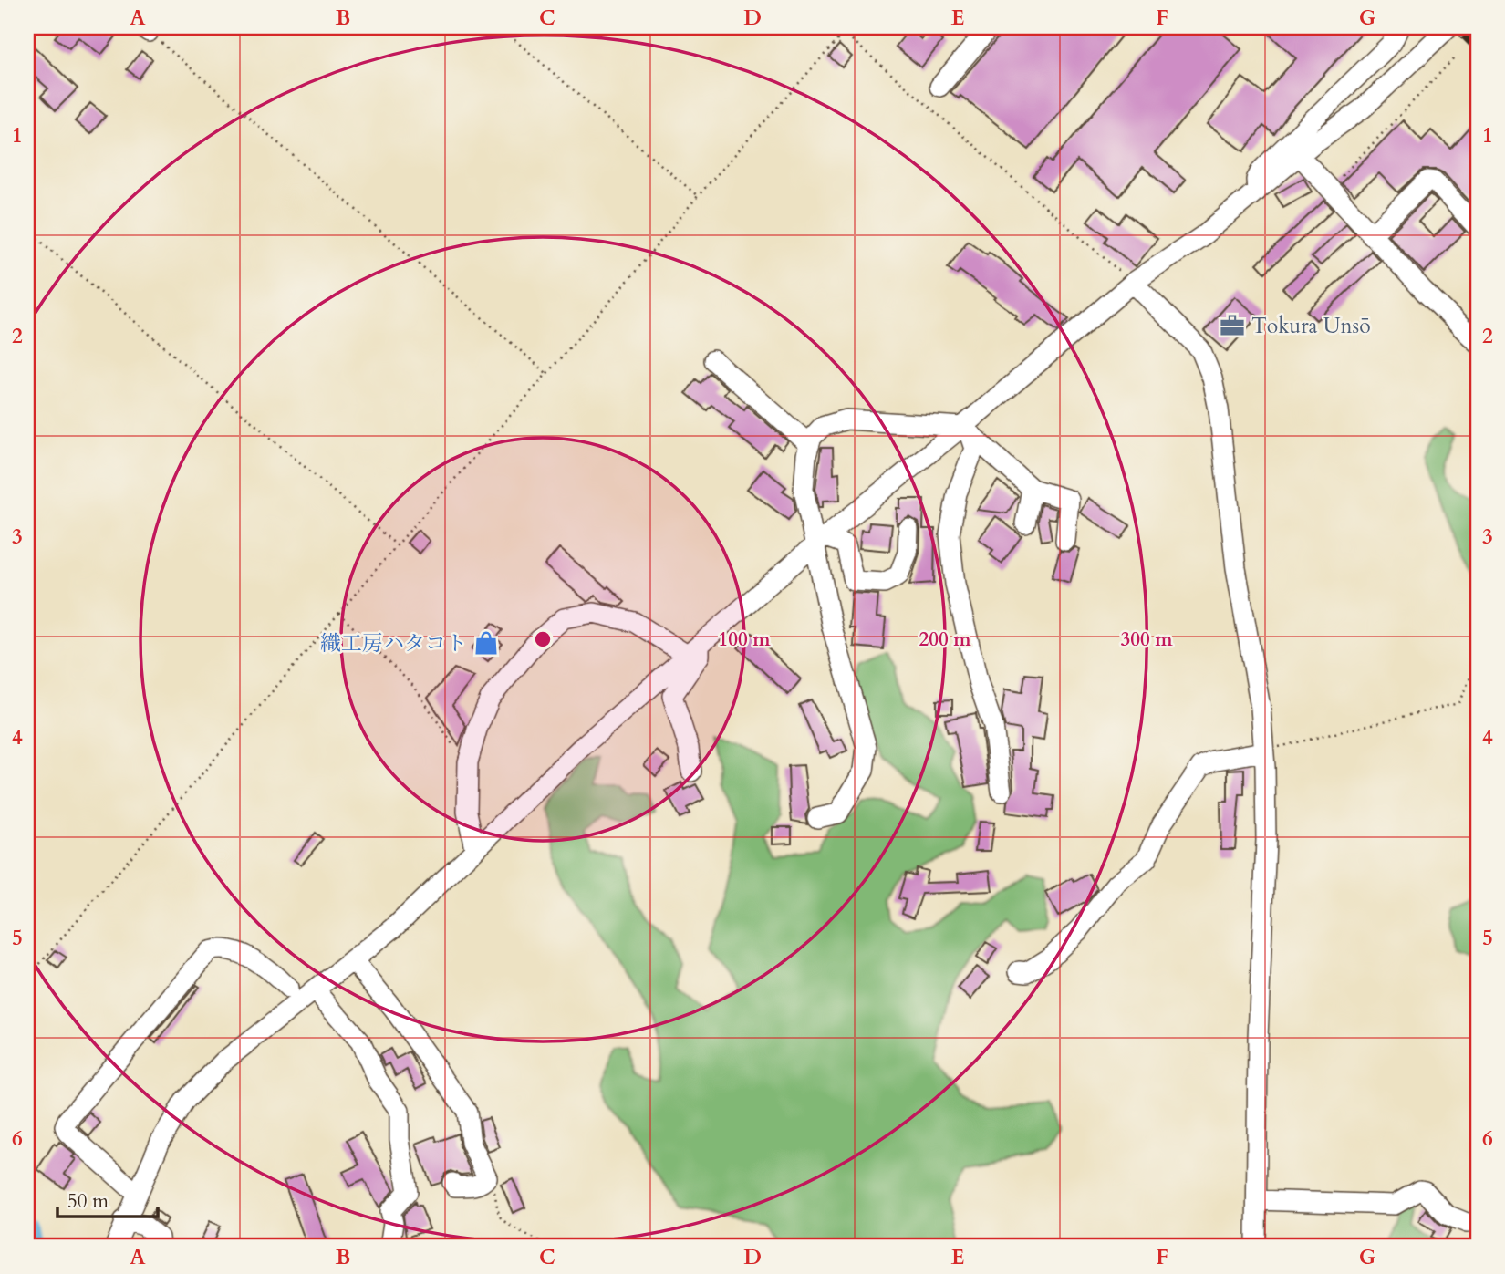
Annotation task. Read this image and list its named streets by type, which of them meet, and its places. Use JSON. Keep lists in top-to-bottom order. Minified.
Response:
{"places":{"office":["Tokura Unsō"],"shop":["織工房ハタコト"]},"scale_bar":"50 m","grid":{"columns":["A","B","C","D","E","F","G"],"rows":["1","2","3","4","5","6"]},"rings":["100 m","200 m","300 m"]}
